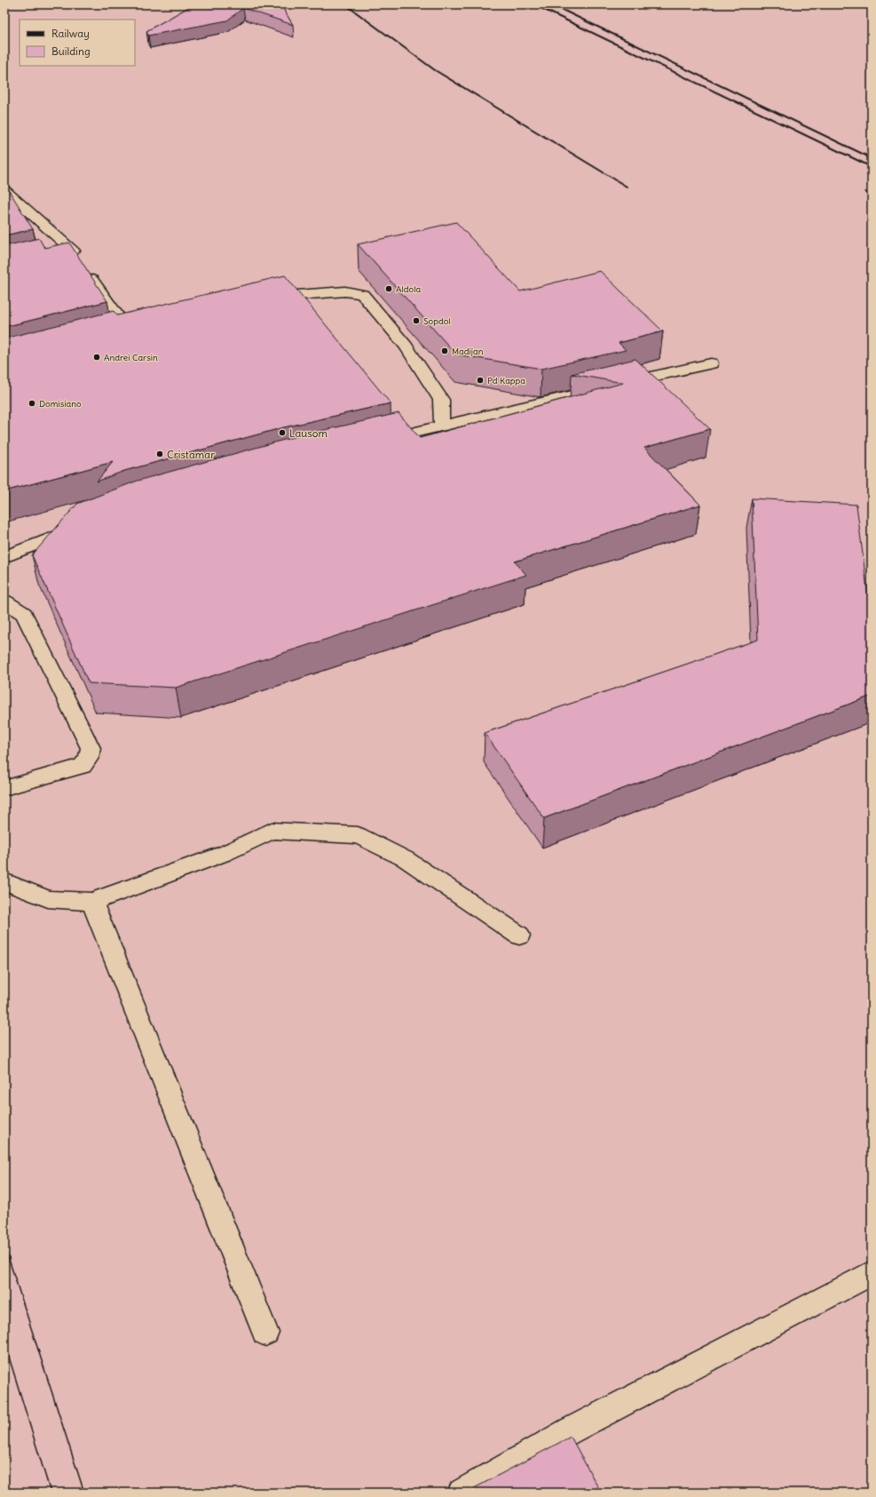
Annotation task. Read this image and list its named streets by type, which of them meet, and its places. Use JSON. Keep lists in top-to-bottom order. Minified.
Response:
{"places":["Aldola","Sopdol","Madijan","Andrei Carsin","Pd Kappa","Domisiano","Lausom","Cristamar"],"legend":["Railway","Building"]}
